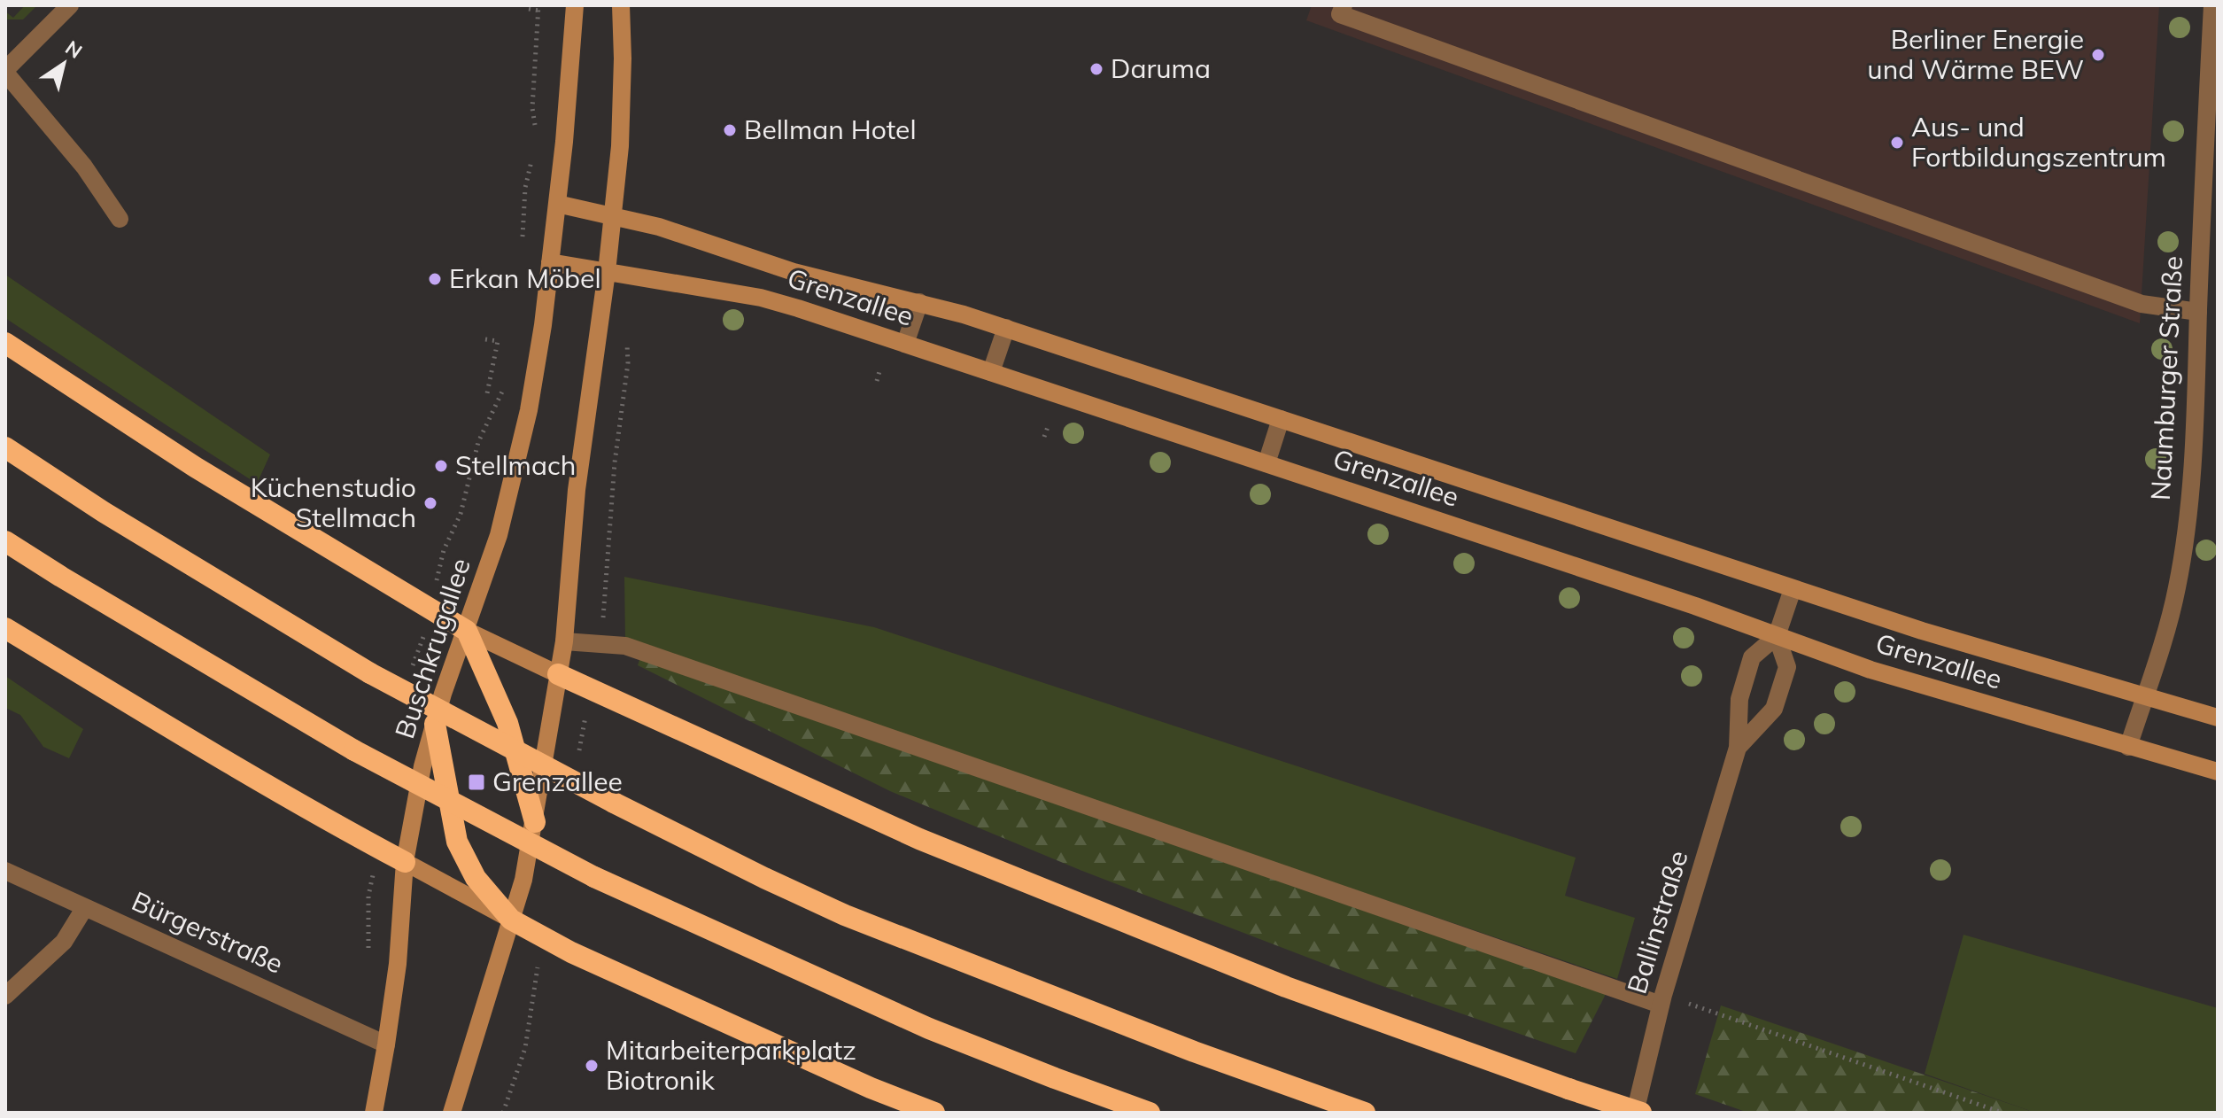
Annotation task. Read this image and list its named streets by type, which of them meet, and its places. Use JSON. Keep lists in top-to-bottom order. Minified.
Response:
{"streets":{"main road":["Grenzallee","Buschkrugallee"],"street":["Naumburger Straße","Ballinstraße","Bürgerstraße"]},"crossings":[["Grenzallee","Naumburger Straße"],["Grenzallee","Buschkrugallee"],["Grenzallee","Ballinstraße"],["Buschkrugallee","Bürgerstraße"]],"places":{"other":["Berliner Energie und Wärme BEW","Daruma","Bellman Hotel","Aus- und Fortbildungszentrum","Erkan Möbel","Stellmach","Küchenstudio Stellmach","Mitarbeiterparkplatz Biotronik"],"transit":["Grenzallee"]},"north":"top right"}
